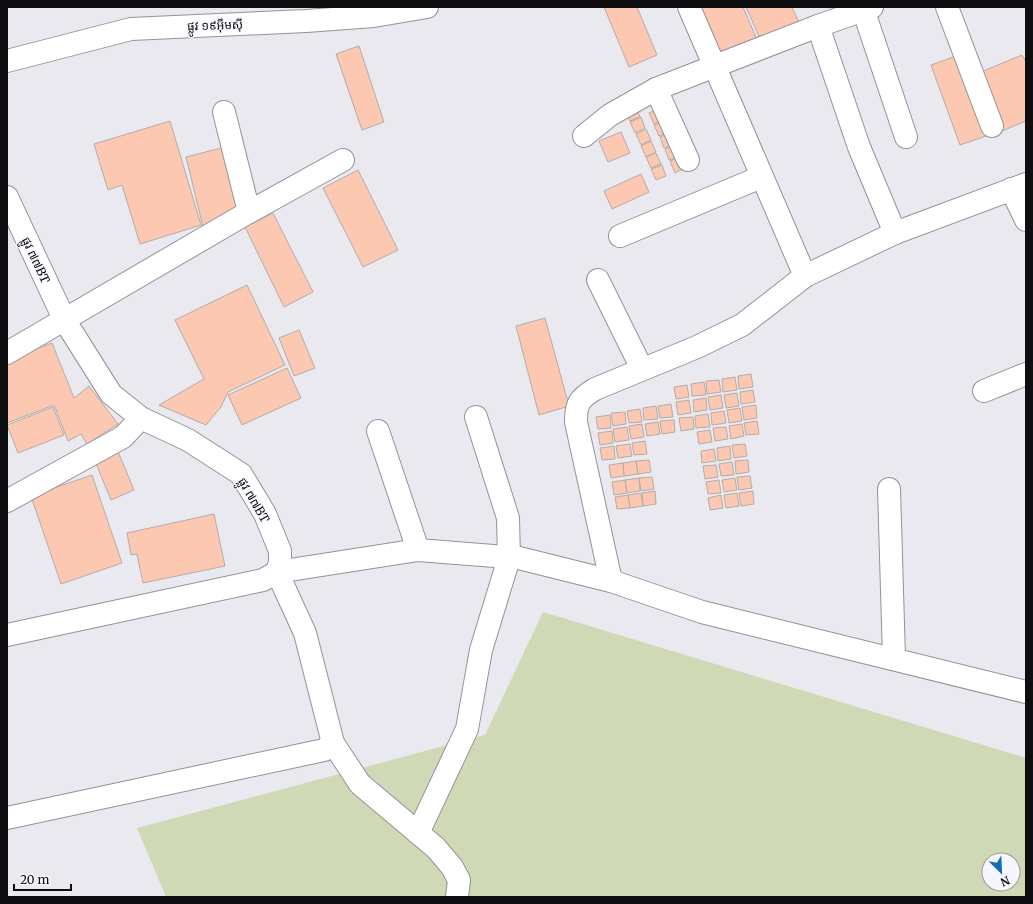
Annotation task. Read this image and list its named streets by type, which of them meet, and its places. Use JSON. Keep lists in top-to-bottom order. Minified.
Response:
{"streets":{"street":["ផ្លូវ ១៩អ៊ឹមស៊ី","ផ្លូវ ៧៧BT"]},"scale_bar":"20 m","north":"bottom right"}
